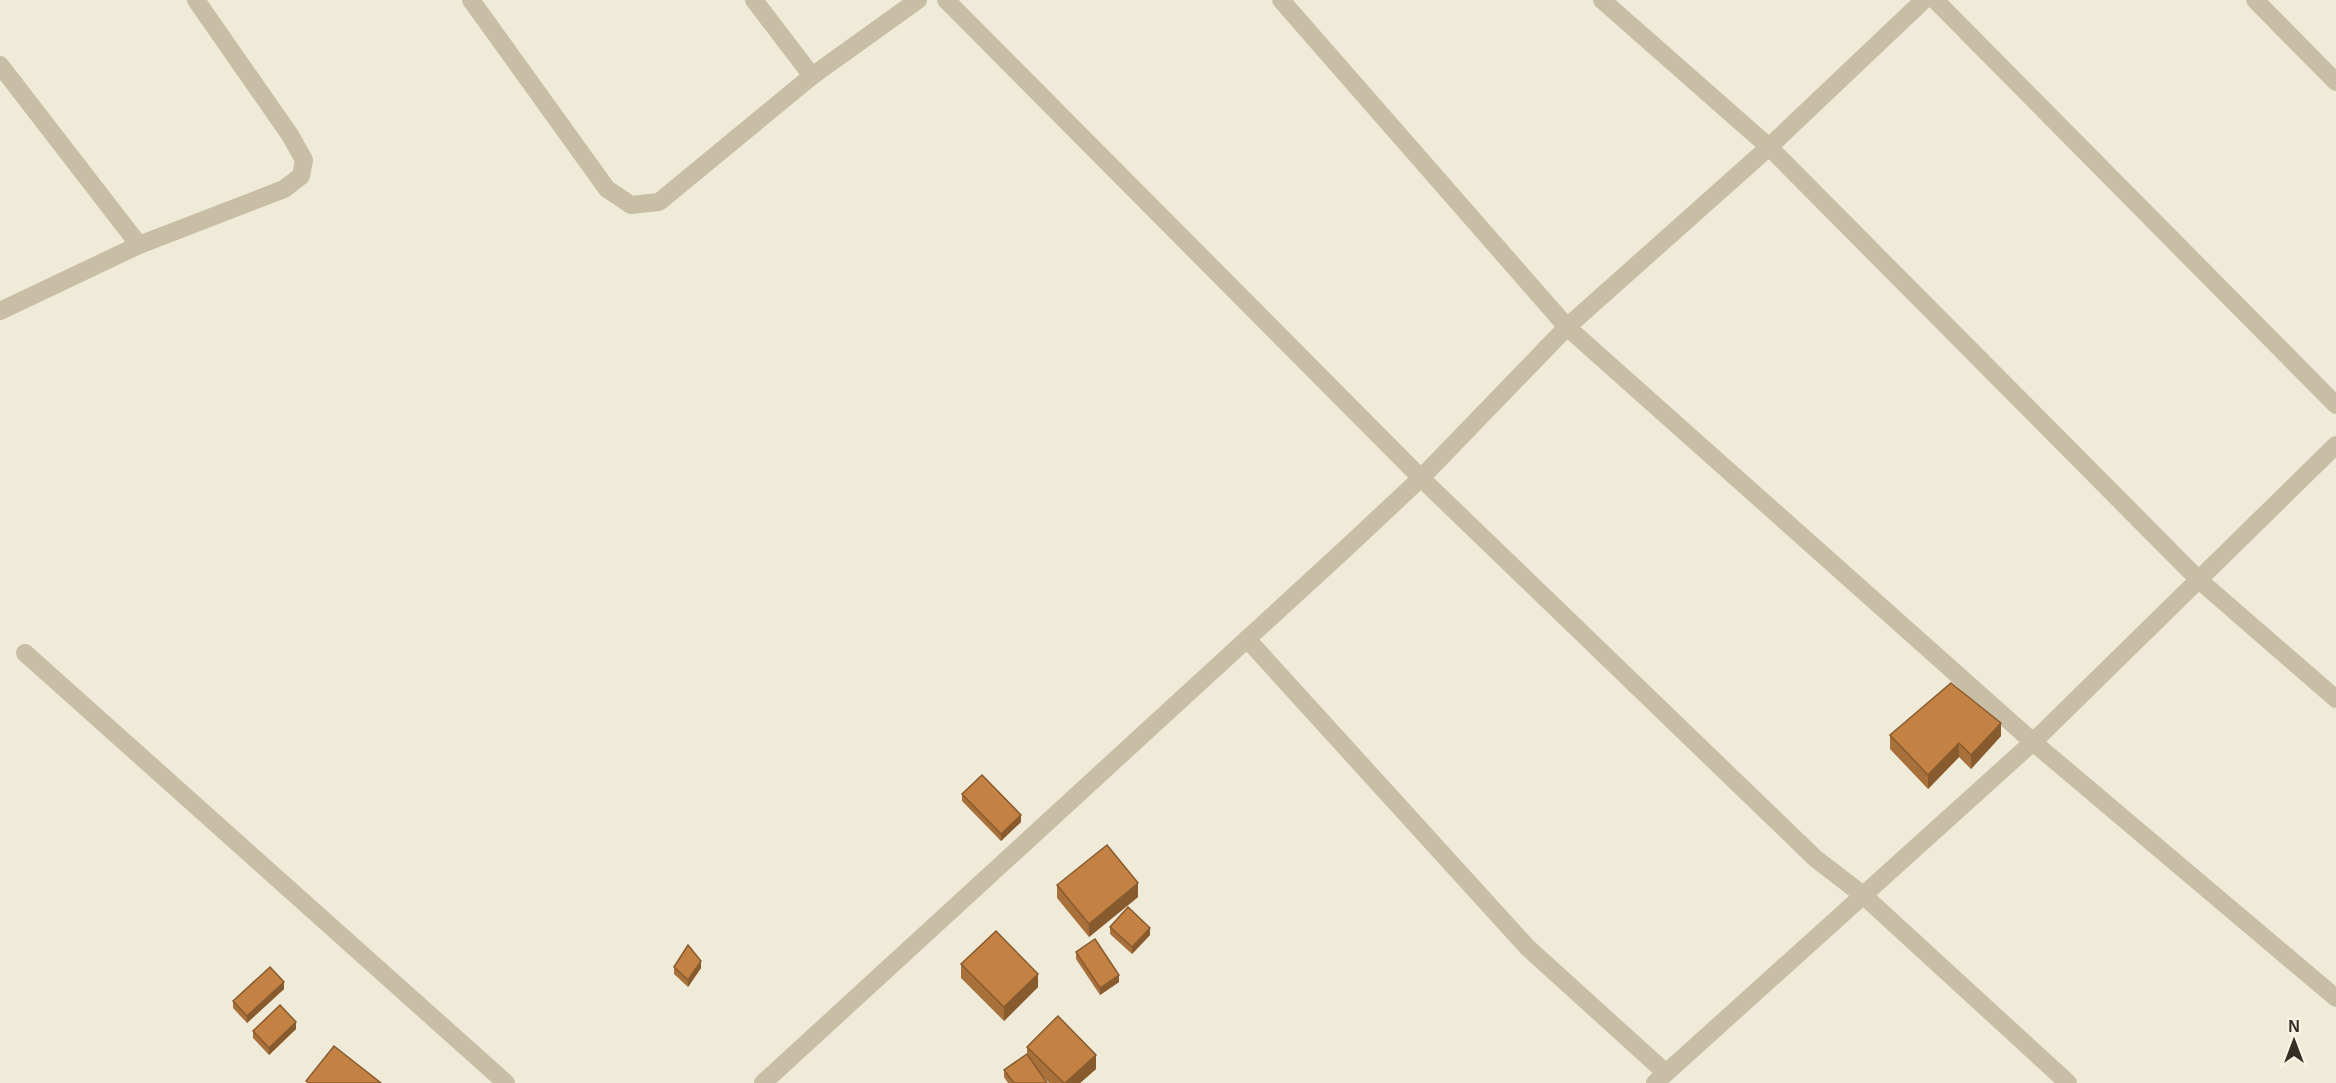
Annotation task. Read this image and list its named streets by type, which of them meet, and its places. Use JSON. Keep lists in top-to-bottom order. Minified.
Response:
{"north":"top"}
